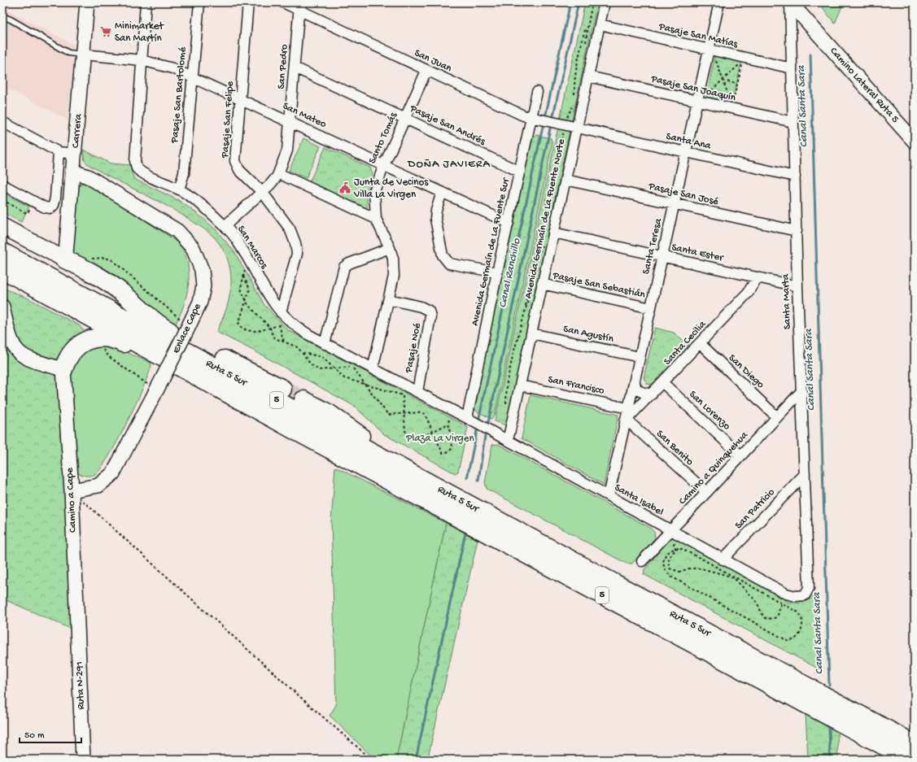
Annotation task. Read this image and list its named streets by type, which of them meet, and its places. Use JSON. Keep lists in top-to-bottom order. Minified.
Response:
{"streets":{"highway":["Ruta 5 Sur","5"],"street":["Pasaje San Matías","San Juan","San Pedro","Camino Lateral Ruta 5","Pasaje San Joaquín","Pasaje San Bartolomé","San Mateo","Pasaje San Felipe","Pasaje San Andrés","Carrera","Santo Tomás","Santa Ana","Pasaje San José","Avenida Germaín de La Fuente Norte","Santa Teresa","San Marcos","Avenida Germaín de La Fuente Sur","Santa Ester","Pasaje San Sebastián","Santa Marta","Enlace Cape","San Agustín","Santa Cecilia","Pasaje Noé","San Diego","San Francisco","San Lorenzo","San Benito","Camino a Quinquehua","Camino a Cape","Santa Isabel","San Patricio","Ruta N-291"]},"crossings":[["Pasaje San Matías","Avenida Germaín de La Fuente Norte"],["Pasaje San Matías","Santa Teresa"],["Pasaje San Matías","Santa Marta"],["San Juan","San Pedro"],["San Juan","Santo Tomás"],["San Juan","Santa Ana"],["San Juan","Avenida Germaín de La Fuente Norte"],["San Juan","Avenida Germaín de La Fuente Sur"],["San Pedro","San Mateo"],["San Pedro","Pasaje San Felipe"],["San Pedro","Pasaje San Andrés"],["San Pedro","San Marcos"],["Camino Lateral Ruta 5","Santa Marta"],["Pasaje San Joaquín","Avenida Germaín de La Fuente Norte"],["Pasaje San Joaquín","Santa Teresa"],["Pasaje San Joaquín","Santa Marta"],["Pasaje San Bartolomé","San Mateo"],["Pasaje San Bartolomé","San Marcos"],["San Mateo","Pasaje San Felipe"],["San Mateo","Carrera"],["San Mateo","Santo Tomás"],["San Mateo","San Marcos"],["San Mateo","Avenida Germaín de La Fuente Sur"],["Pasaje San Felipe","San Marcos"],["Pasaje San Andrés","Santo Tomás"],["Pasaje San Andrés","Avenida Germaín de La Fuente Sur"],["Carrera","Enlace Cape"],["Santo Tomás","San Marcos"],["Santo Tomás","Pasaje Noé"],["Santa Ana","Avenida Germaín de La Fuente Norte"],["Santa Ana","Santa Teresa"],["Santa Ana","Santa Marta"],["Pasaje San José","Avenida Germaín de La Fuente Norte"],["Pasaje San José","Santa Teresa"],["Pasaje San José","Santa Marta"],["Avenida Germaín de La Fuente Norte","Santa Ester"],["Avenida Germaín de La Fuente Norte","Pasaje San Sebastián"],["Avenida Germaín de La Fuente Norte","San Agustín"],["Avenida Germaín de La Fuente Norte","San Francisco"],["Avenida Germaín de La Fuente Norte","Santa Isabel"],["Santa Teresa","Santa Ester"],["Santa Teresa","Pasaje San Sebastián"],["Santa Teresa","San Agustín"],["Santa Teresa","Santa Cecilia"],["Santa Teresa","San Francisco"],["Santa Teresa","San Benito"],["Santa Teresa","Santa Isabel"],["San Marcos","Avenida Germaín de La Fuente Sur"],["San Marcos","Pasaje Noé"],["San Marcos","Santa Isabel"],["Avenida Germaín de La Fuente Sur","Santa Isabel"],["Santa Ester","Santa Marta"],["Santa Ester","Santa Cecilia"],["Santa Marta","Camino a Quinquehua"],["Santa Marta","Santa Isabel"],["Santa Marta","San Patricio"],["Enlace Cape","Camino a Cape"],["Santa Cecilia","San Diego"],["Santa Cecilia","San Lorenzo"],["Santa Cecilia","San Benito"],["San Diego","Camino a Quinquehua"],["San Lorenzo","Camino a Quinquehua"],["San Benito","Camino a Quinquehua"],["Camino a Quinquehua","Santa Isabel"],["Camino a Cape","Ruta N-291"],["Santa Isabel","San Patricio"]],"districts":["DOÑA JAVIERA"],"water":["Canal Santa Sara","Canal Ranchillo"],"parks":["Plaza La Virgen"],"places":{"supermarket":["Minimarket San Martín"],"public building":["Junta de Vecinos Villa La Virgen"]},"scale_bar":"50 m"}
